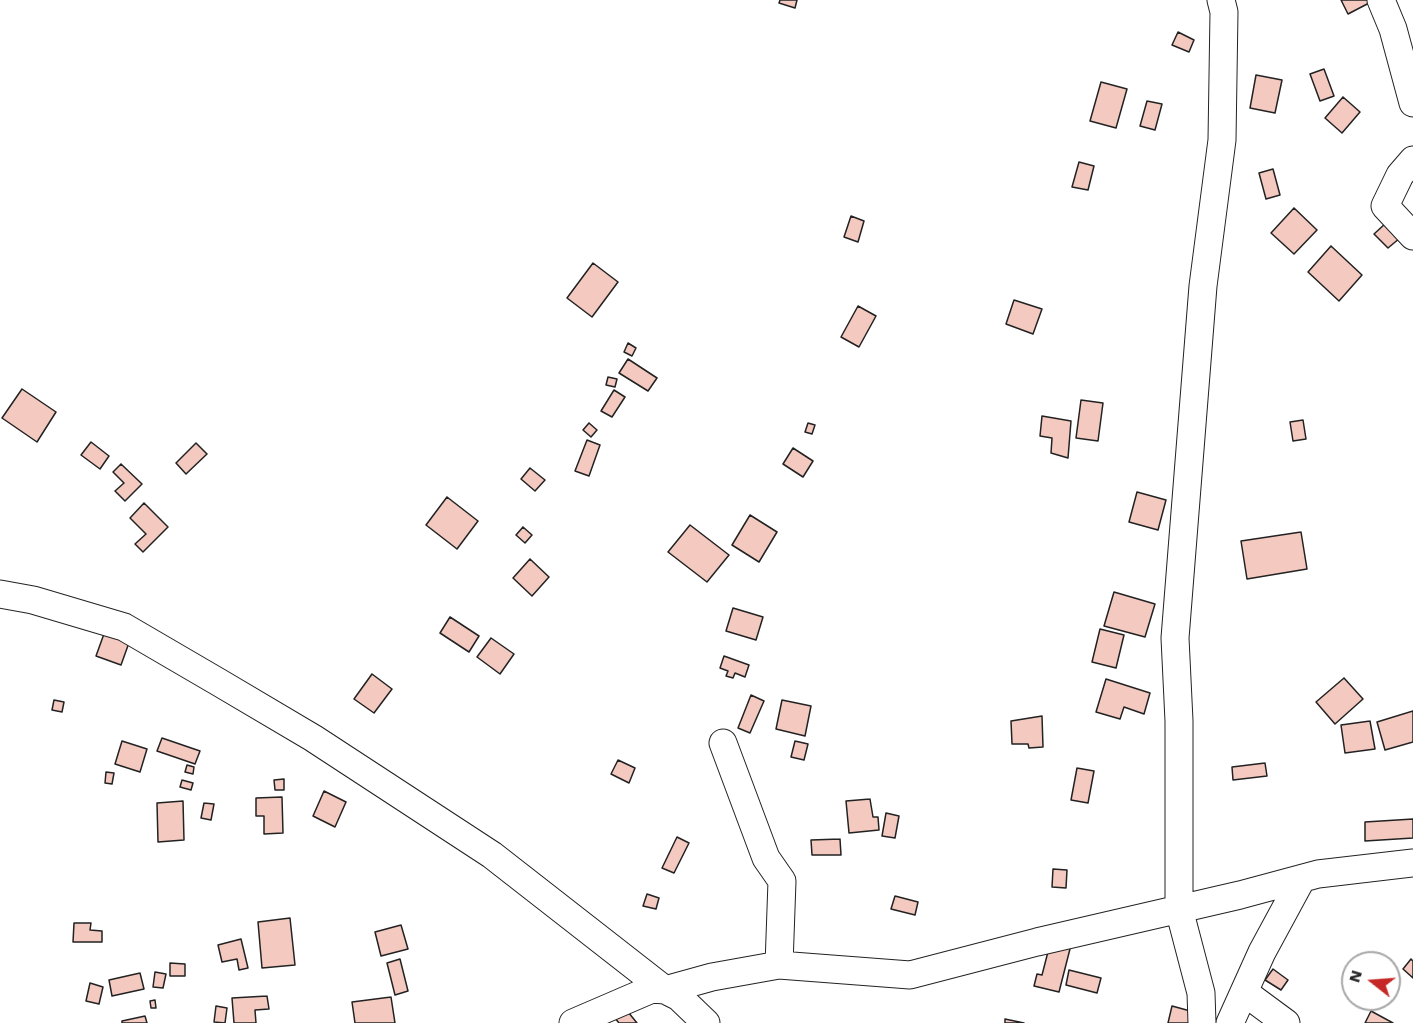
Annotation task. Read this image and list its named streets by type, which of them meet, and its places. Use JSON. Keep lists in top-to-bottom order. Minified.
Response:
{"north":"left"}
